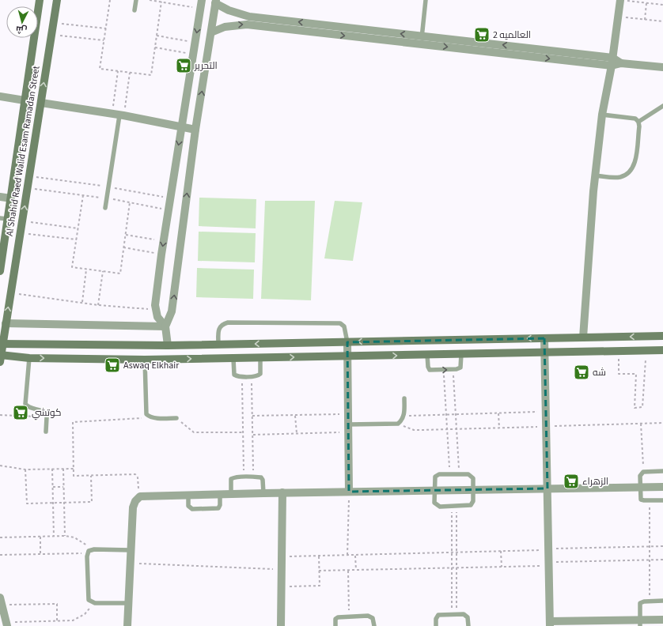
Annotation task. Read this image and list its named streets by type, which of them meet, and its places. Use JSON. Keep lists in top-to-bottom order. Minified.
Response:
{"streets":{"street":["Al Shahid Raed Walid Esam Ramadan Street"]},"places":{"supermarket":["العالميه 2","التحرير","Aswaq Elkhair","شه","كوتشي","الزهراء"]},"north":"bottom"}
